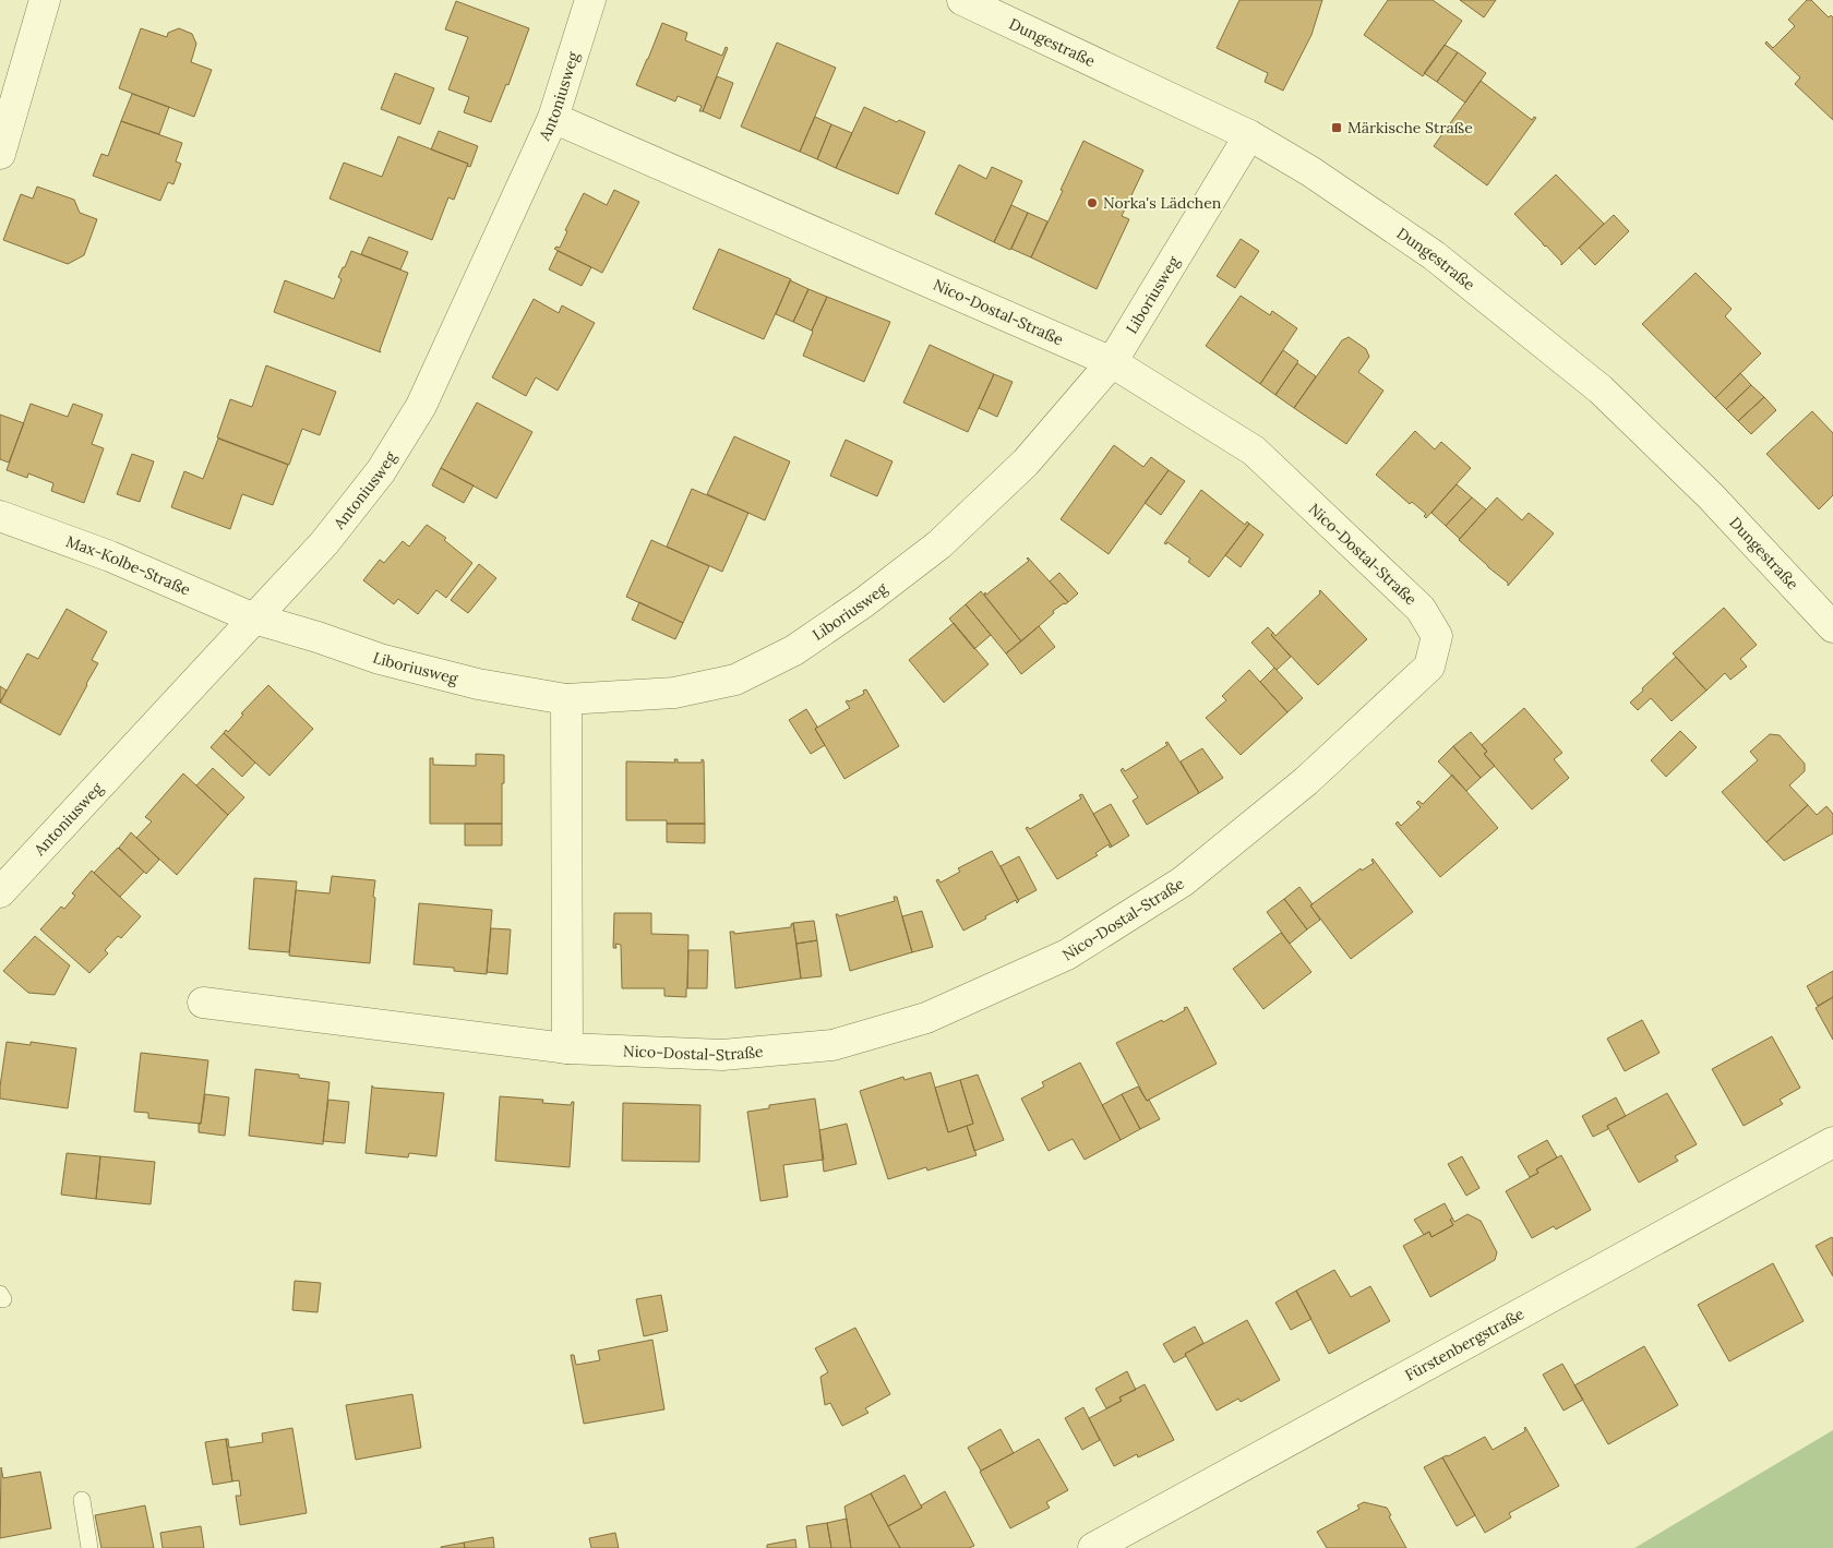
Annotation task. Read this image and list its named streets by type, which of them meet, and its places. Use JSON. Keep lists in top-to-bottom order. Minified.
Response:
{"streets":{"street":["Dungestraße","Antoniusweg","Liboriusweg","Nico-Dostal-Straße","Max-Kolbe-Straße","Fürstenbergstraße"]},"crossings":[["Dungestraße","Liboriusweg"],["Antoniusweg","Liboriusweg"],["Antoniusweg","Nico-Dostal-Straße"],["Antoniusweg","Max-Kolbe-Straße"],["Liboriusweg","Nico-Dostal-Straße"],["Liboriusweg","Max-Kolbe-Straße"]],"places":{"transit":["Märkische Straße"],"other":["Norka's Lädchen"]}}
